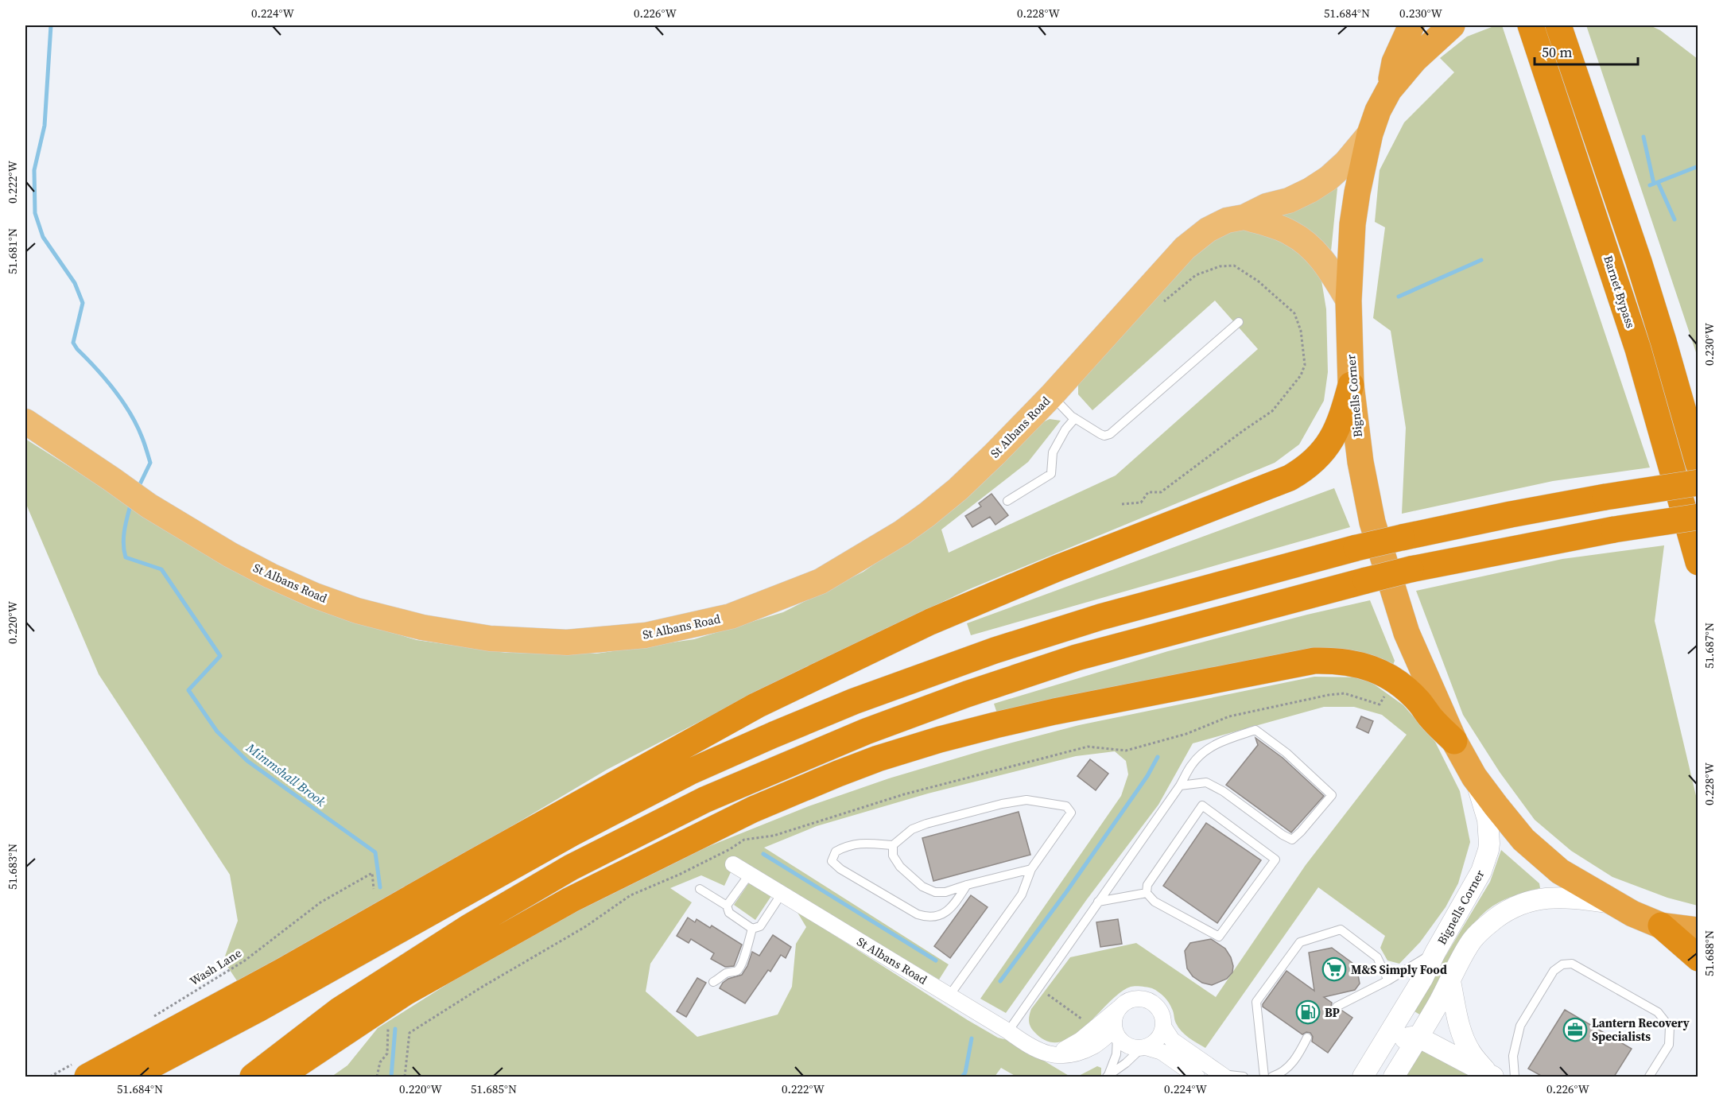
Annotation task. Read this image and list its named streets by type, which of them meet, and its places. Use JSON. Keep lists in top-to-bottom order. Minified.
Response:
{"streets":{"highway":["Barnet Bypass","Bignells Corner"],"main road":["St Albans Road"],"path":["Wash Lane"]},"crossings":[["Bignells Corner","St Albans Road"]],"water":["Mimmshall Brook"],"places":{"supermarket":["M&S Simply Food"],"fuel station":["BP"],"office":["Lantern Recovery Specialists"]},"scale_bar":"50 m","coordinates":["0.224°W","0.226°W","0.228°W","51.684°N","0.230°W","0.222°W","51.681°N","0.220°W","51.687°N","51.683°N","51.688°N","51.685°N"]}
